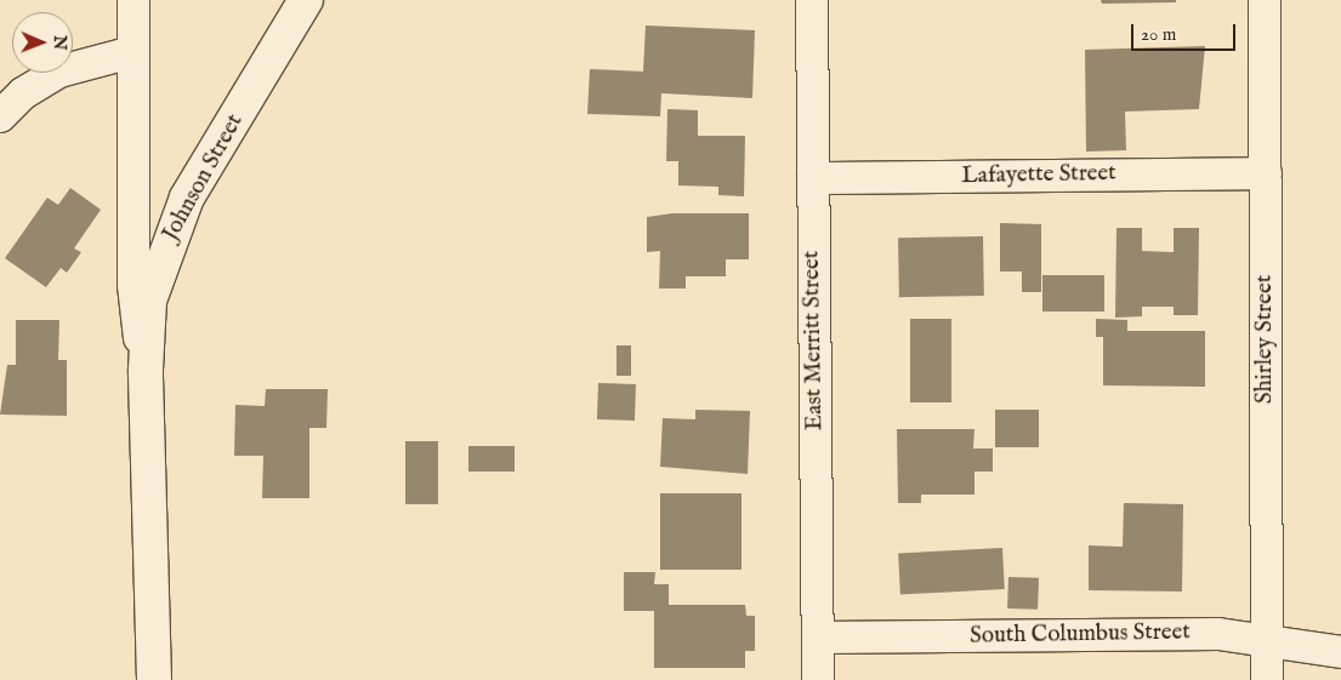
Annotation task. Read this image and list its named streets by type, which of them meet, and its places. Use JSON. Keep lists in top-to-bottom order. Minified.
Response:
{"streets":{"street":["Lafayette Street","Johnson Street","Shirley Street","East Merritt Street","South Columbus Street"]},"crossings":[["Lafayette Street","Shirley Street"],["Lafayette Street","East Merritt Street"],["Shirley Street","South Columbus Street"],["East Merritt Street","South Columbus Street"]],"scale_bar":"20 m","north":"right"}
